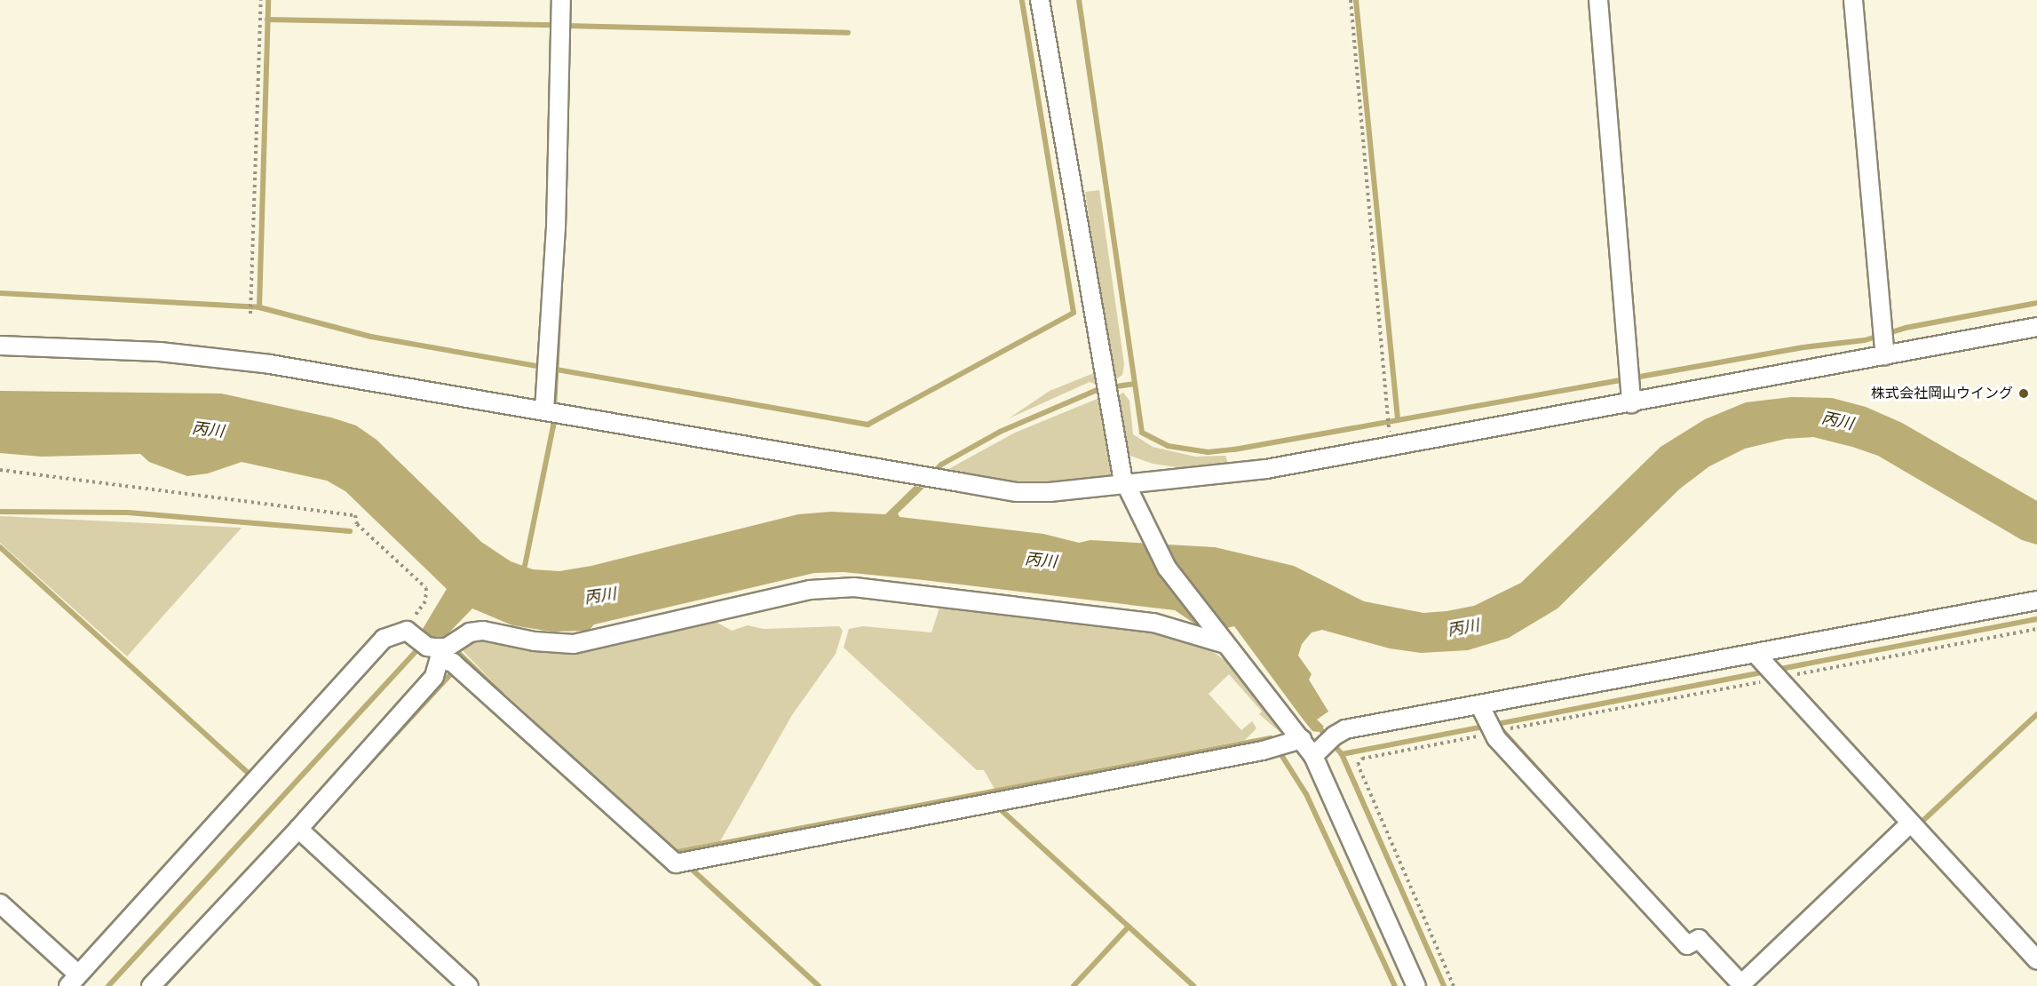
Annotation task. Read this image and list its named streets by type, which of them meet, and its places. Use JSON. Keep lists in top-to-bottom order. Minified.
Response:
{"water":["丙川"],"places":["株式会社岡山ウイング"]}
